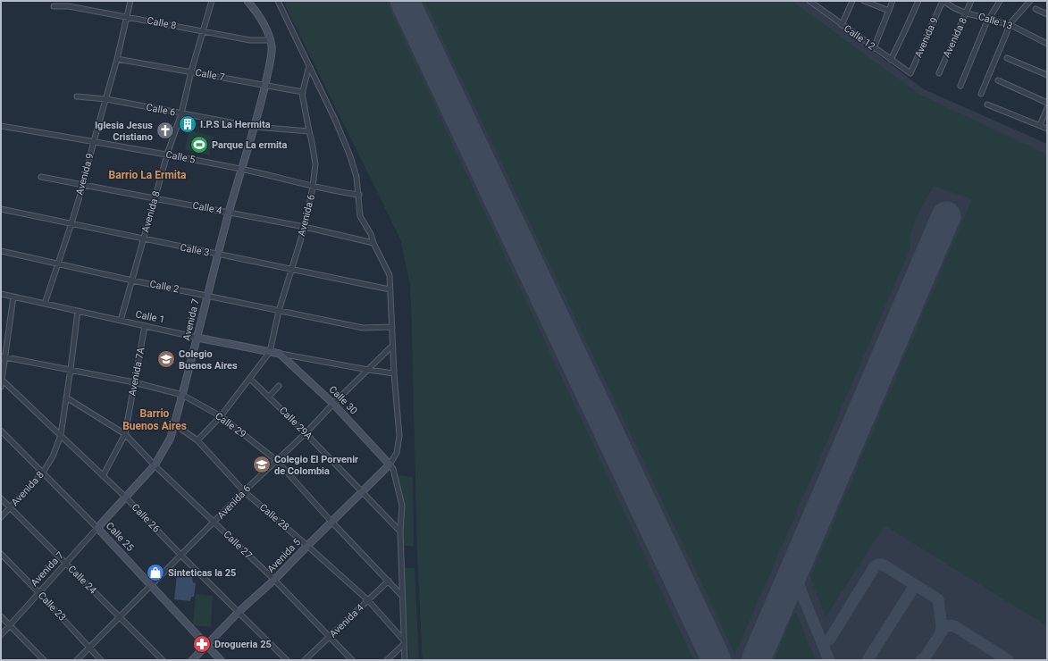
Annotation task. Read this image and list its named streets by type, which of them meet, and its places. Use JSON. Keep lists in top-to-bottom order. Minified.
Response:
{"streets":{"street":["Calle 13","Calle 8","Calle 12","Avenida 9","Avenida 8","Calle 7","Calle 6","Calle 5","Calle 4","Avenida 6","Calle 3","Calle 2","Calle 1","Avenida 7","Avenida 7A","Calle 30","Calle 29A","Calle 29","Calle 28","Calle 26","Calle 25","Calle 27","Avenida 5","Calle 24","Calle 23","Avenida 4"]},"crossings":[["Calle 13","Avenida 9"],["Calle 13","Avenida 8"],["Calle 8","Avenida 9"],["Calle 8","Avenida 8"],["Calle 8","Avenida 7"],["Calle 12","Avenida 9"],["Avenida 9","Calle 7"],["Avenida 9","Calle 6"],["Avenida 9","Calle 5"],["Avenida 9","Calle 4"],["Avenida 9","Calle 3"],["Avenida 9","Calle 2"],["Avenida 9","Calle 1"],["Avenida 8","Calle 7"],["Avenida 8","Calle 6"],["Avenida 8","Calle 5"],["Avenida 8","Calle 4"],["Avenida 8","Calle 3"],["Avenida 8","Calle 2"],["Avenida 8","Calle 1"],["Avenida 8","Calle 29"],["Avenida 8","Calle 26"],["Avenida 8","Calle 25"],["Avenida 8","Calle 27"],["Avenida 8","Calle 24"],["Calle 7","Avenida 6"],["Calle 7","Avenida 7"],["Calle 6","Avenida 6"],["Calle 6","Avenida 7"],["Calle 5","Avenida 6"],["Calle 5","Avenida 7"],["Calle 4","Avenida 6"],["Calle 4","Avenida 7"],["Avenida 6","Calle 3"],["Avenida 6","Calle 2"],["Avenida 6","Calle 1"],["Avenida 6","Calle 30"],["Avenida 6","Calle 29A"],["Avenida 6","Calle 29"],["Avenida 6","Calle 28"],["Avenida 6","Calle 26"],["Avenida 6","Calle 25"],["Avenida 6","Calle 27"],["Avenida 6","Calle 24"],["Avenida 6","Calle 23"],["Calle 3","Avenida 7"],["Calle 2","Avenida 7"],["Calle 1","Avenida 7"],["Calle 1","Avenida 7A"],["Calle 1","Calle 30"],["Avenida 7","Calle 29"],["Avenida 7","Calle 28"],["Avenida 7","Calle 26"],["Avenida 7","Calle 25"],["Avenida 7","Calle 27"],["Avenida 7","Calle 24"],["Avenida 7","Calle 23"],["Avenida 7A","Calle 29"],["Avenida 7A","Calle 26"],["Avenida 7A","Calle 27"],["Calle 30","Avenida 5"],["Calle 29A","Avenida 5"],["Calle 29","Avenida 5"],["Calle 29","Avenida 4"],["Calle 28","Avenida 5"],["Calle 28","Avenida 4"],["Calle 26","Avenida 5"],["Calle 25","Avenida 5"],["Calle 27","Avenida 5"],["Calle 27","Avenida 4"]],"districts":["Barrio La Ermita","Barrio Buenos Aires"],"places":{"building":["I.P.S La Hermita"],"church":["Iglesia Jesus Cristiano"],"sports":["Parque La ermita"],"school or university":["Colegio Buenos Aires","Colegio El Porvenir de Colombia"],"shop":["Sinteticas la 25"],"pharmacy":["Drogueria 25"]}}
